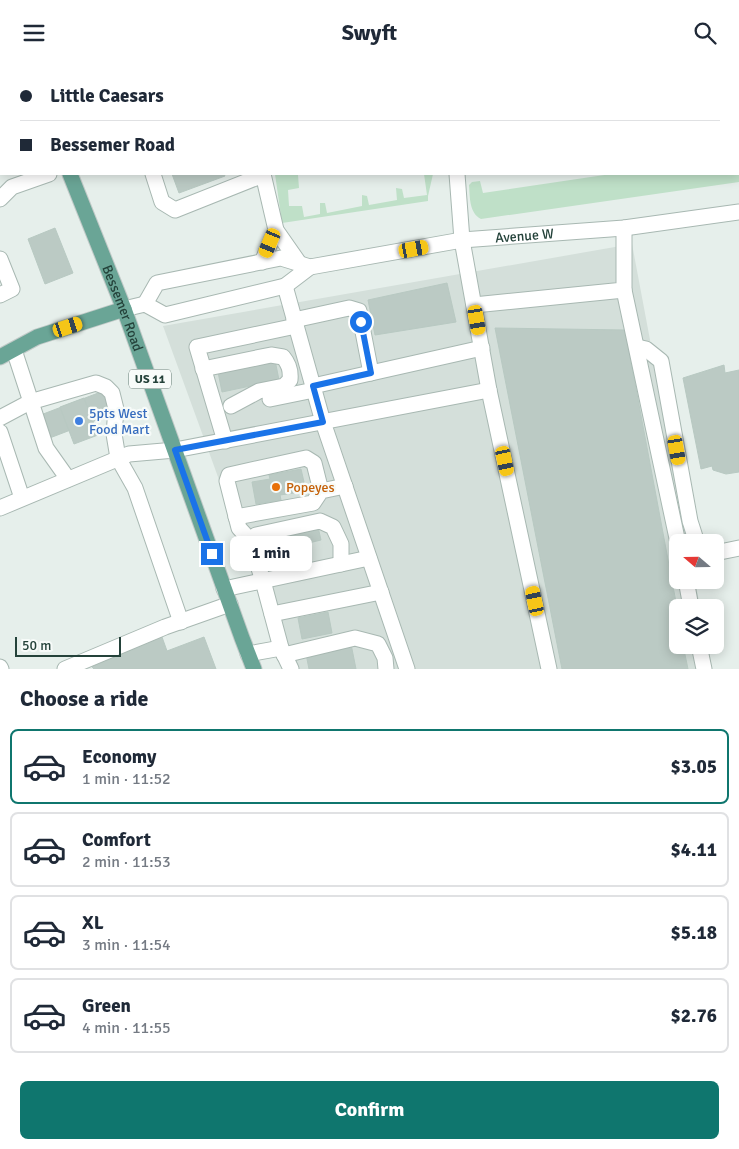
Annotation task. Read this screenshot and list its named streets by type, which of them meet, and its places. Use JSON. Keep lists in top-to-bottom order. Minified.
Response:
{"streets":{"main road":["Bessemer Road","US 11"],"street":["Avenue W"]},"places":["5pts West Food Mart","Popeyes"],"scale_bar":"50 m","north":"left","page":{"header":"Swyft","banner":["Little Caesars","Bessemer Road"],"bubble":"1 min","scale":"50 m","heading":"Choose a ride","list":[{"name":"Economy","note":"1 min · 11:52","value":"$3.05"},{"name":"Comfort","note":"2 min · 11:53","value":"$4.11"},{"name":"XL","note":"3 min · 11:54","value":"$5.18"},{"name":"Green","note":"4 min · 11:55","value":"$2.76"}],"buttons":"Confirm"}}
